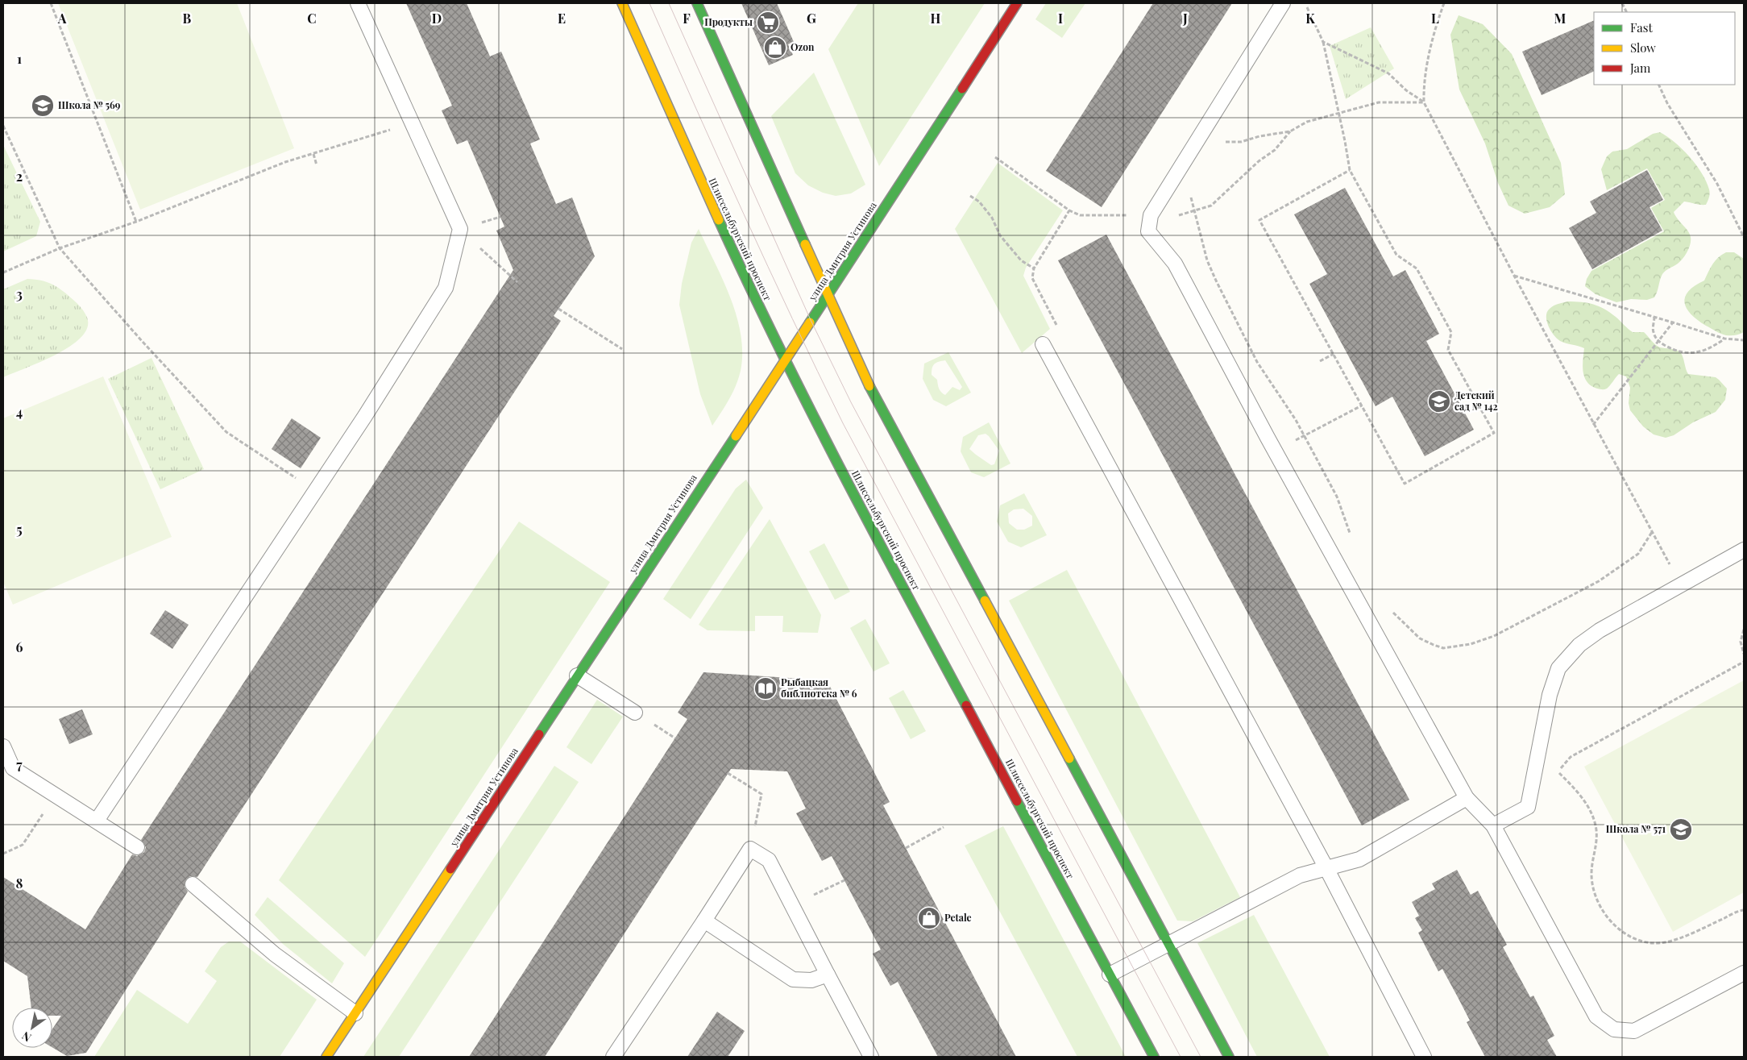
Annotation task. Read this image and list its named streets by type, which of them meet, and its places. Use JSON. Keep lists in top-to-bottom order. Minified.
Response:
{"streets":{"main road":["Шлиссельбургский проспект","улица Дмитрия Устинова"]},"crossings":[["Шлиссельбургский проспект","улица Дмитрия Устинова"]],"places":{"supermarket":["Продукты"],"shop":["Ozon","Petale"],"school or university":["Школа № 569","Детский сад № 142","Школа № 571"],"library":["Рыбацкая библиотека № 6"]},"legend":["Fast","Slow","Jam"],"north":"bottom left","grid":{"columns":["A","B","C","D","E","F","G","H","I","J","K","L","M"],"rows":["1","2","3","4","5","6","7","8"]}}
